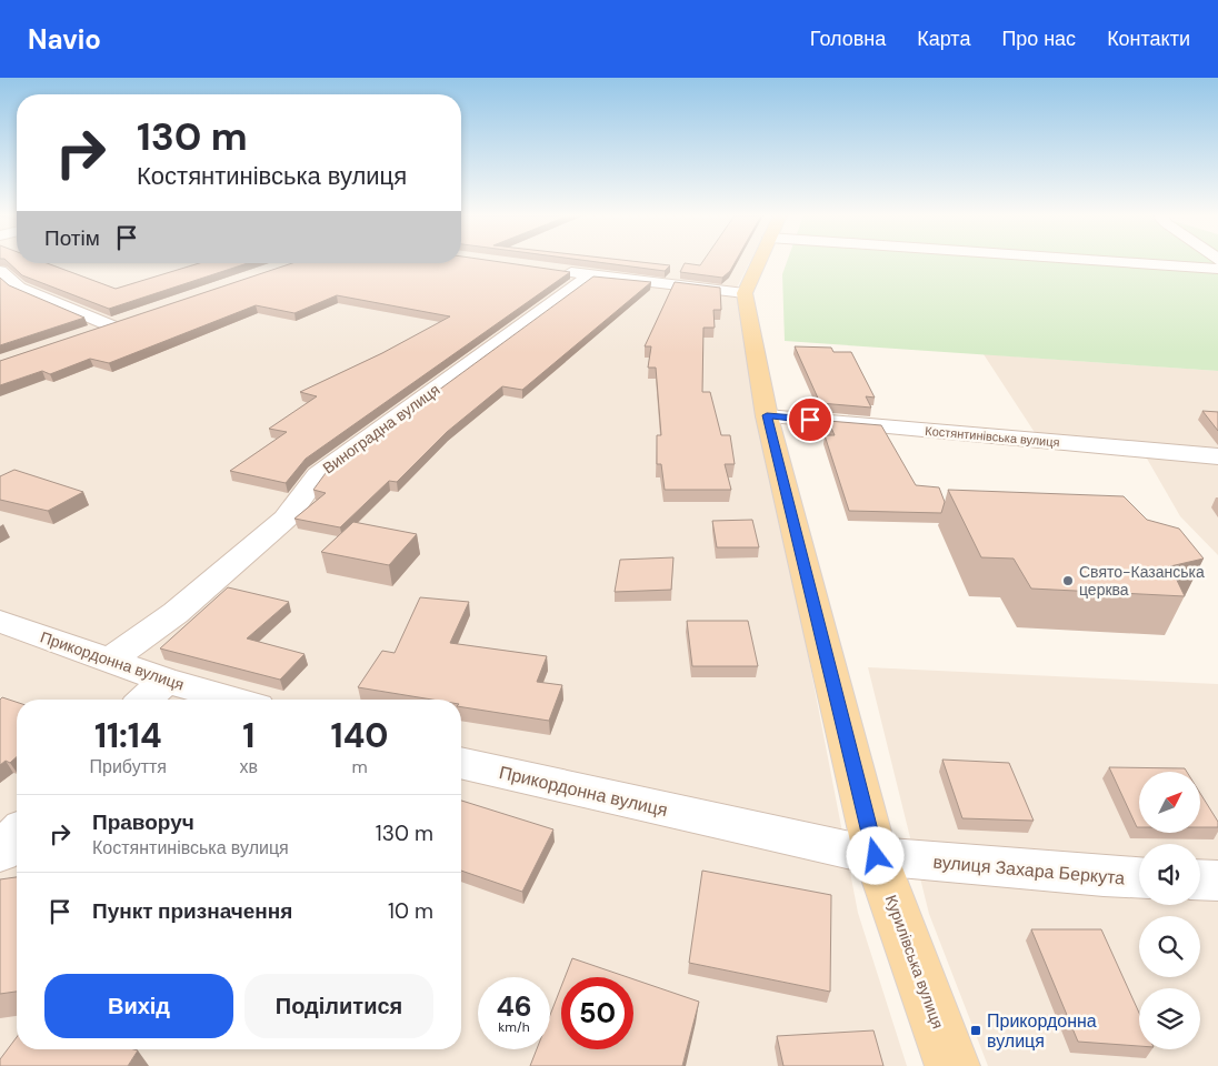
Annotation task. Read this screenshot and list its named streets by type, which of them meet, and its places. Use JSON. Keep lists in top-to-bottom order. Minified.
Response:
{"streets":{"main road":["Курилівська вулиця"],"street":["Виноградна вулиця","Костянтинівська вулиця","Прикордонна вулиця","вулиця Захара Беркута"]},"crossings":[["Виноградна вулиця","Прикордонна вулиця"],["Костянтинівська вулиця","Курилівська вулиця"],["Прикордонна вулиця","вулиця Захара Беркута"],["Прикордонна вулиця","Курилівська вулиця"],["вулиця Захара Беркута","Курилівська вулиця"]],"places":{"other":["Свято-Казанська церква"],"transit":["Прикордонна вулиця"]},"north":"top right","page":{"header":"Navio","nav":["Головна","Карта","Про нас","Контакти"],"turn":["130 m","Костянтинівська вулиця"],"then":"Потім","eta":["11:14","Прибуття","1","хв","140","m"],"list":[{"name":"Праворуч","note":"Костянтинівська вулиця","value":"130 m"},{"name":"Пункт призначення","value":"10 m"}],"buttons":["Вихід","Поділитися"],"speed":"46 km/h","limit":"50"}}
